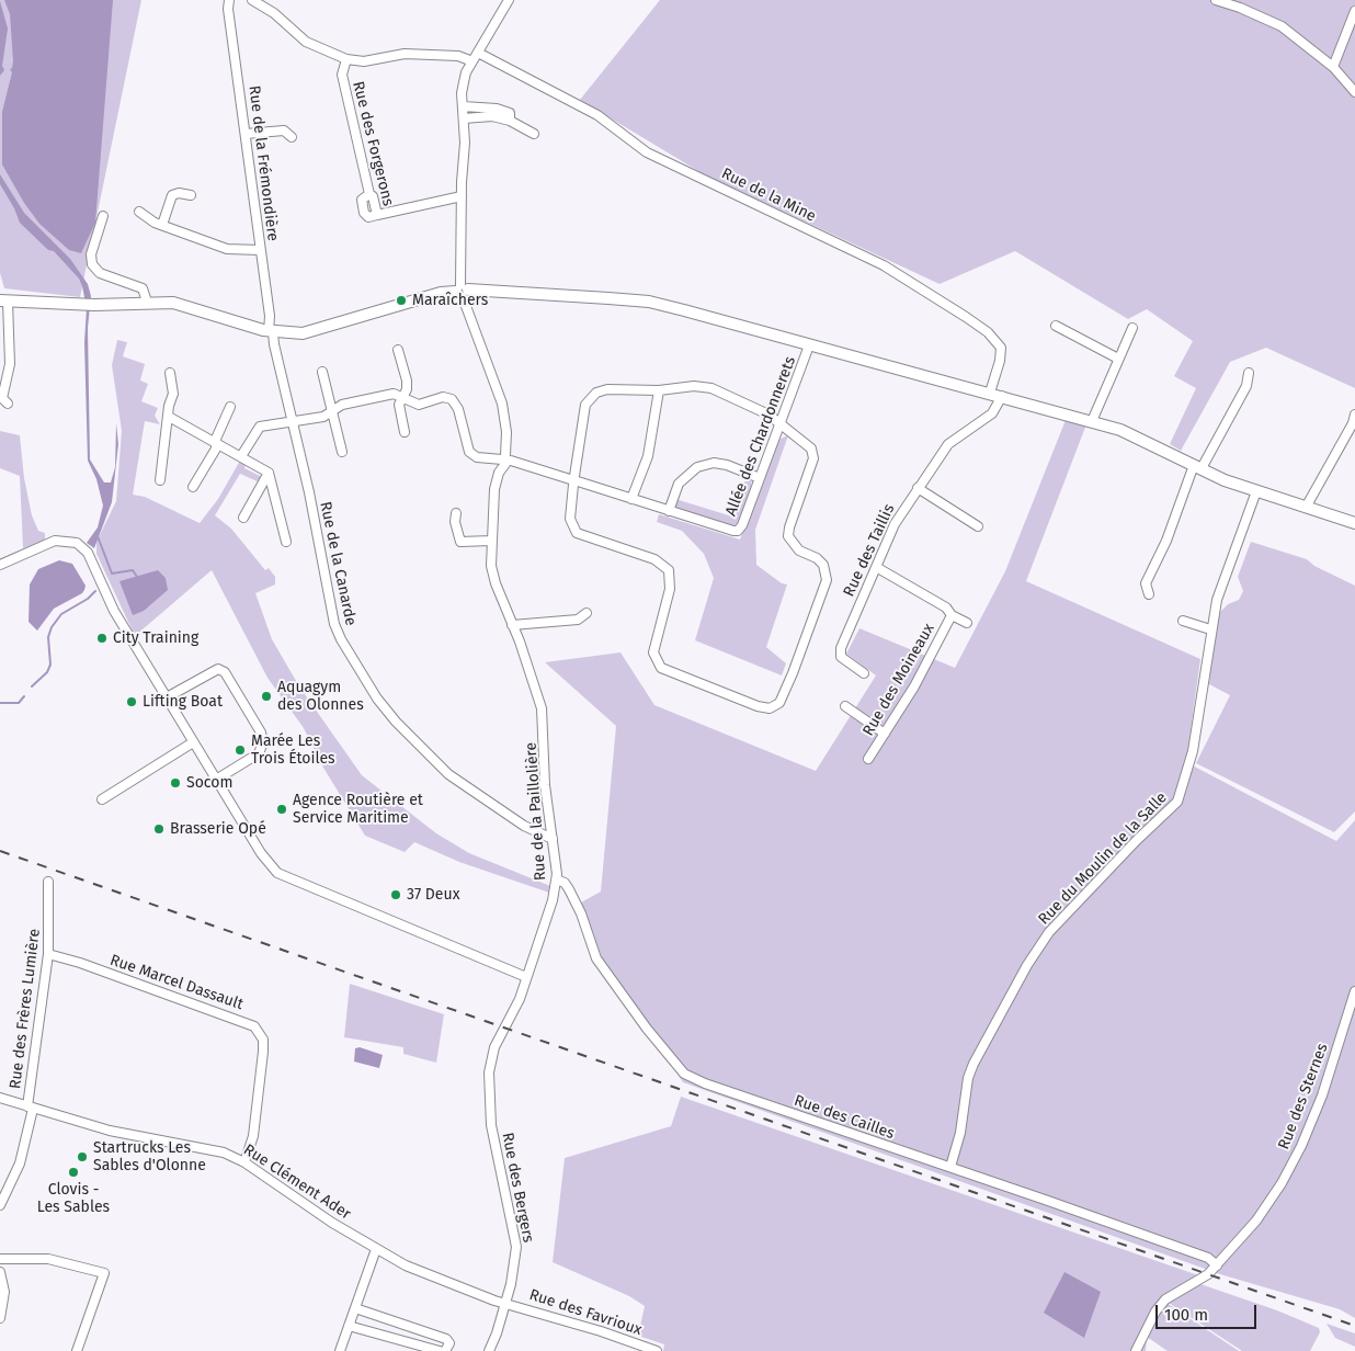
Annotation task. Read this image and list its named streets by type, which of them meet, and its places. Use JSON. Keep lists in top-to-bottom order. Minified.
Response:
{"streets":{"street":["Rue des Forgerons","Rue de la Frémondière","Rue de la Mine","Allée des Chardonnerets","Rue des Taillis","Rue de la Canarde","Rue des Moineaux","Rue de la Paillolière","Rue du Moulin de la Salle","Rue Marcel Dassault","Rue des Frères Lumière","Rue des Sternes","Rue des Cailles","Rue Clément Ader","Rue des Bergers","Rue des Favrioux"]},"crossings":[["Rue de la Frémondière","Rue de la Canarde"],["Rue de la Canarde","Rue de la Paillolière"],["Rue de la Paillolière","Rue des Cailles"],["Rue de la Paillolière","Rue des Bergers"],["Rue du Moulin de la Salle","Rue des Cailles"],["Rue Marcel Dassault","Rue des Frères Lumière"],["Rue Marcel Dassault","Rue Clément Ader"],["Rue des Frères Lumière","Rue Clément Ader"],["Rue des Sternes","Rue des Cailles"],["Rue Clément Ader","Rue des Bergers"],["Rue Clément Ader","Rue des Favrioux"],["Rue des Bergers","Rue des Favrioux"]],"places":["Maraîchers","City Training","Aquagym des Olonnes","Lifting Boat","Marée Les Trois Étoiles","Socom","Agence Routière et Service Maritime","Brasserie Opé","37 Deux","Startrucks Les Sables d'Olonne","Clovis - Les Sables"],"scale_bar":"100 m"}
